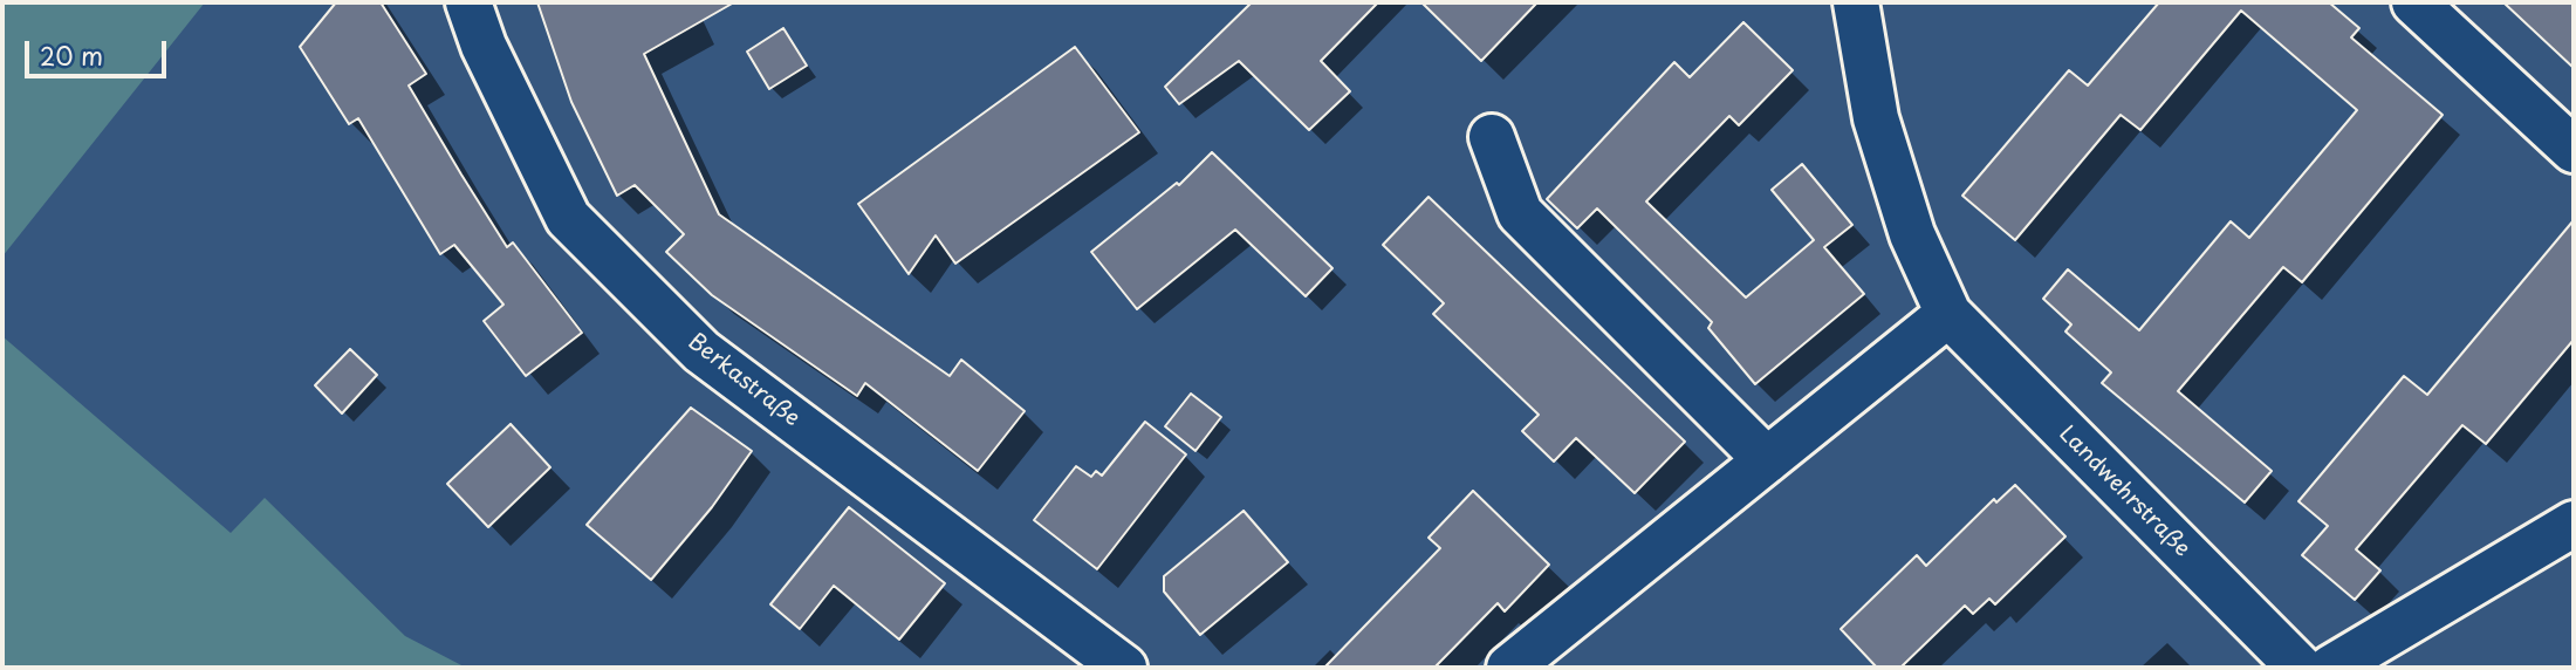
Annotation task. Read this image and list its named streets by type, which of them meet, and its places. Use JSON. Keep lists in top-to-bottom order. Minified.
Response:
{"streets":{"street":["Berkastraße","Landwehrstraße"]},"scale_bar":"20 m"}
